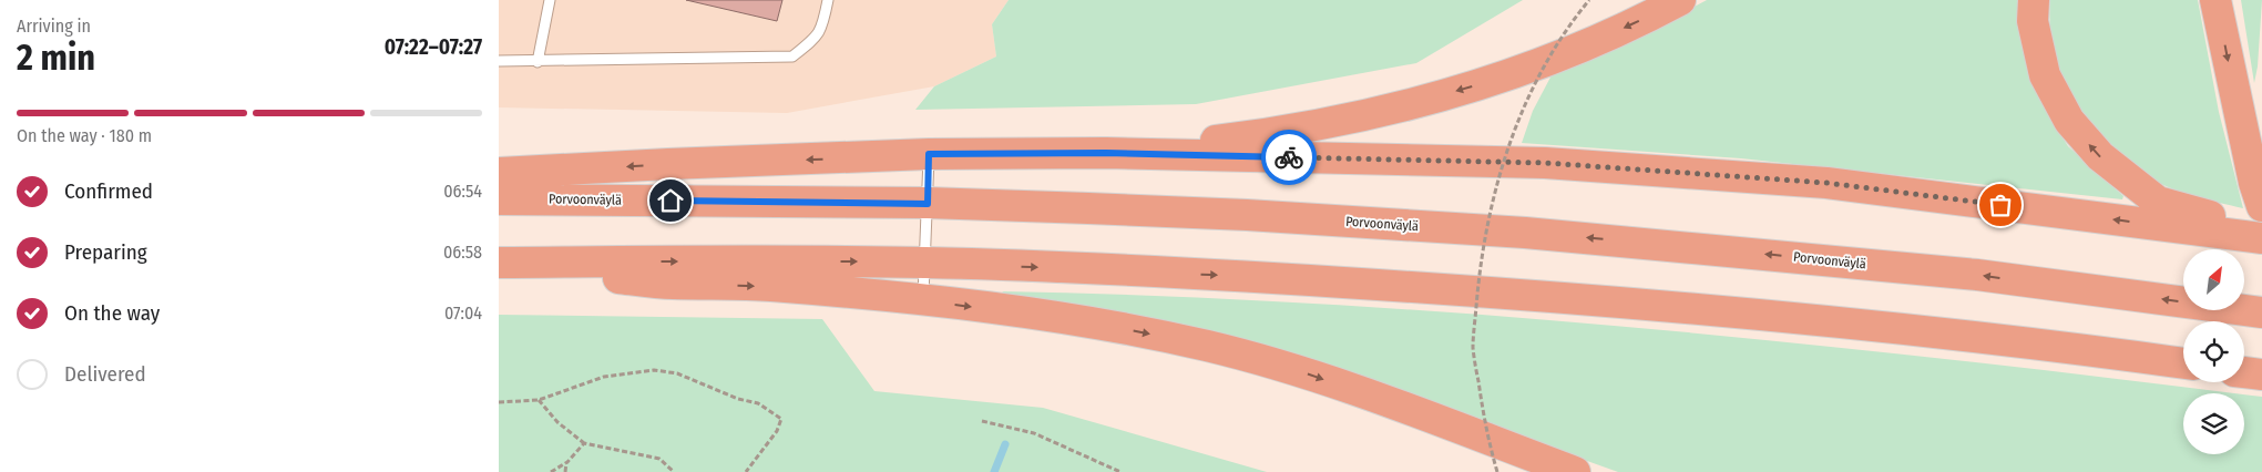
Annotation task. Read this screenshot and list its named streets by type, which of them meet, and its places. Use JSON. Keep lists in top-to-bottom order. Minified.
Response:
{"streets":{"highway":["Porvoonväylä"]},"north":"top right","page":{"heading":["2 min","Arriving in","07:22–07:27"],"bar":"On the way · 180 m","list":[["Confirmed","06:54"],["Preparing","06:58"],["On the way","07:04"],"Delivered"]}}
